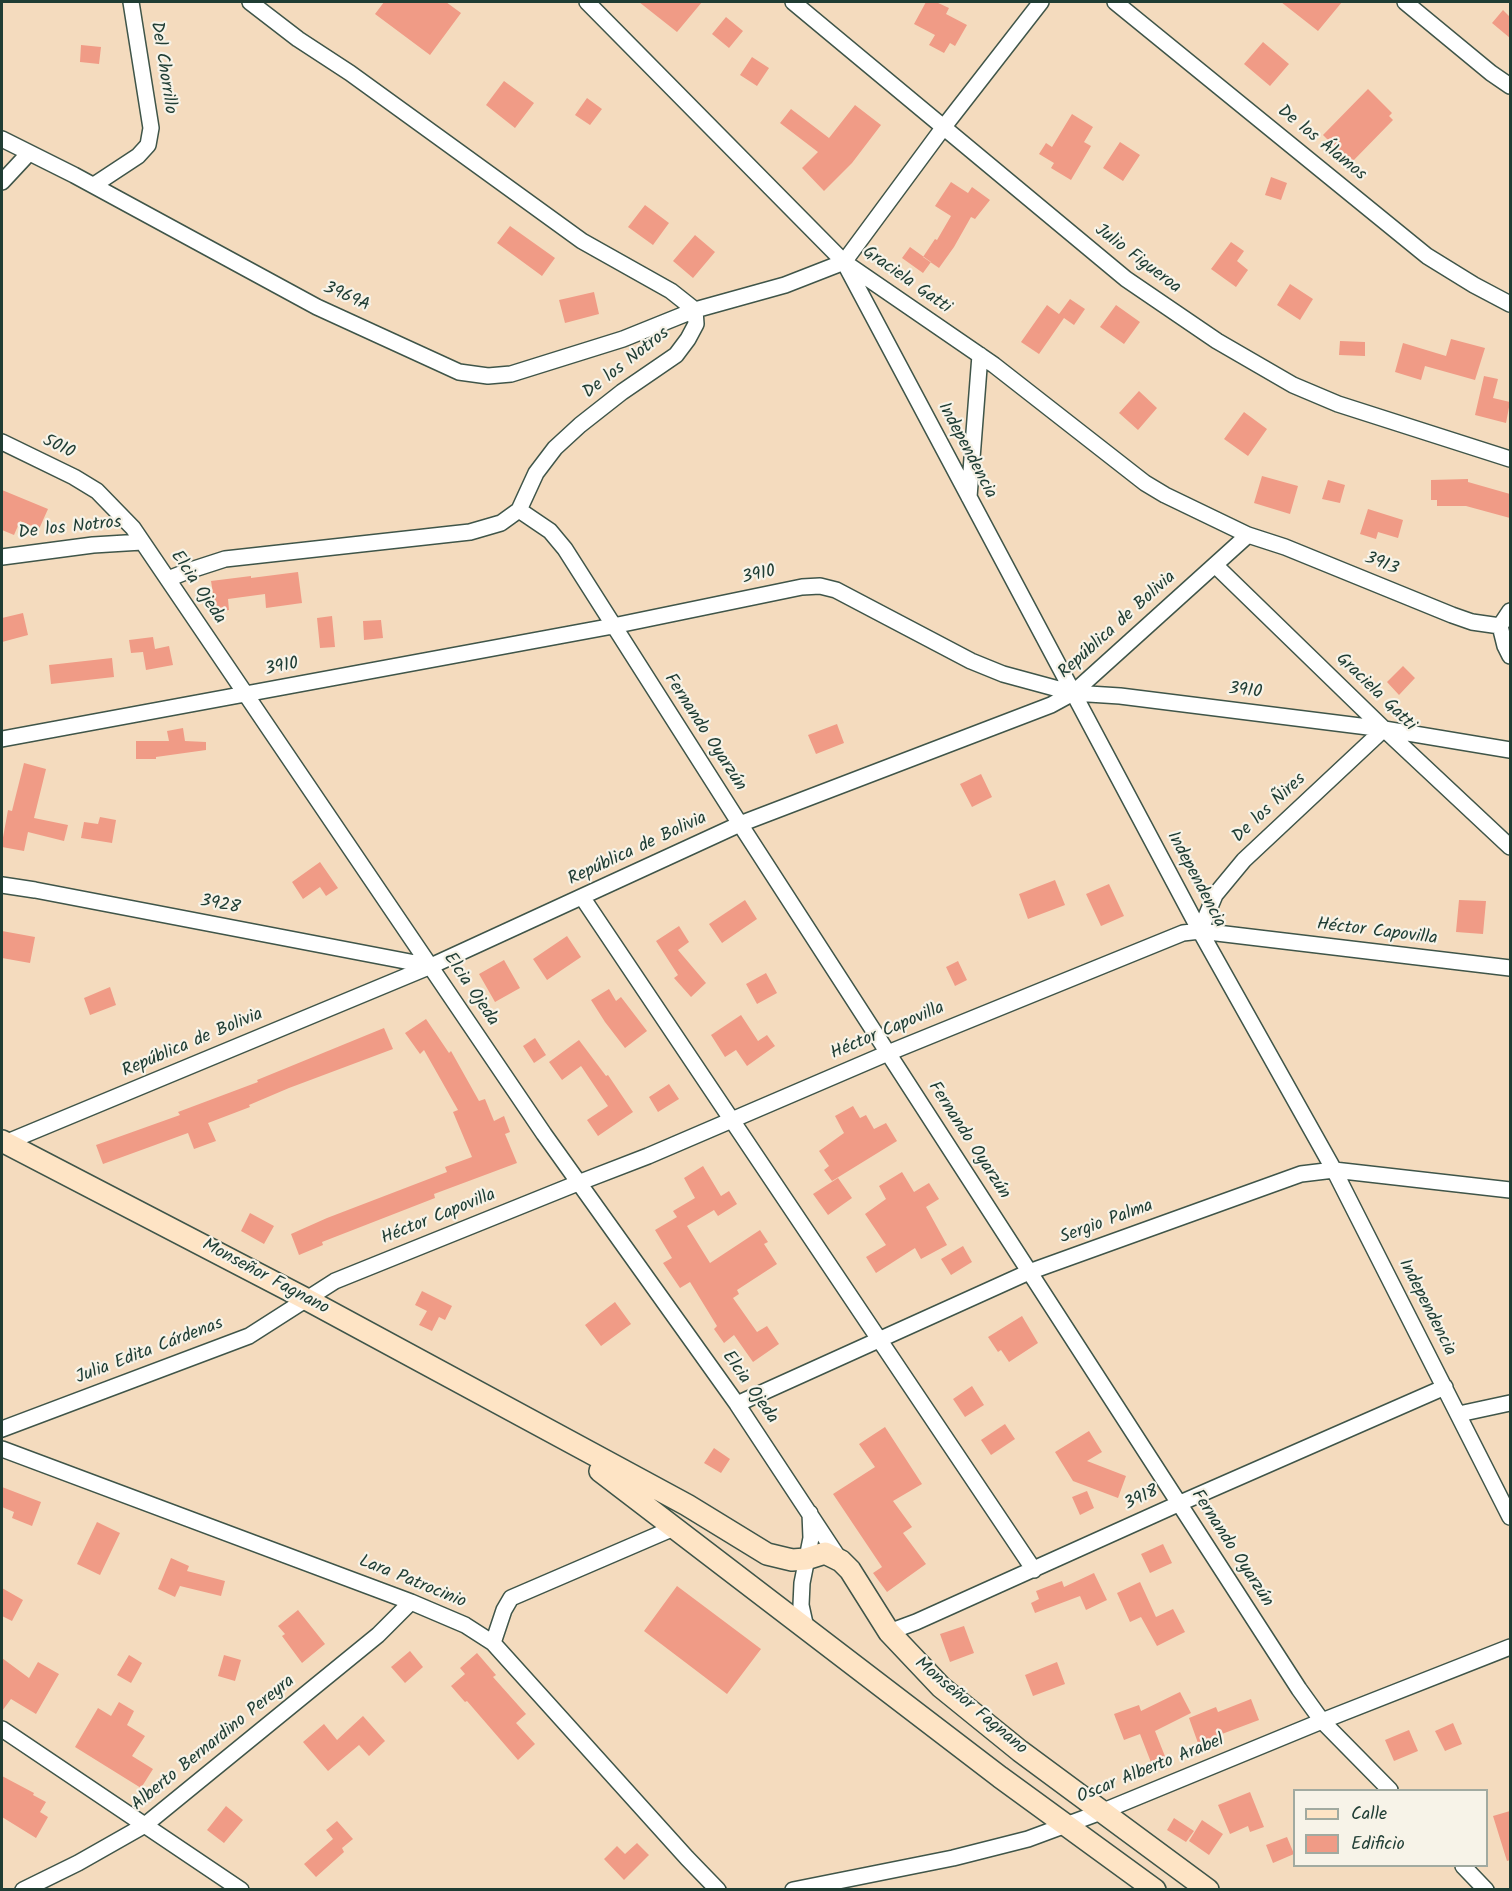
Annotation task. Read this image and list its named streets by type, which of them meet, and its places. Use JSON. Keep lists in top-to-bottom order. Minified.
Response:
{"streets":{"street":["Del Chorrillo","De los Álamos","Julio Figueroa","Graciela Gatti","3969A","De los Notros","5010","Independencia","3913","3910","Elcia Ojeda","República de Bolivia","Fernando Oyarzún","De los Ñires","3928","Héctor Capovilla","Sergio Palma","Monseñor Fagnano","Julia Edita Cárdenas","3918","Lara Patrocinio","Alberto Bernardino Pereyra","Oscar Alberto Arabel"]},"crossings":[["Del Chorrillo","3969A"],["Graciela Gatti","Independencia"],["Graciela Gatti","3913"],["Graciela Gatti","3910"],["Graciela Gatti","República de Bolivia"],["Graciela Gatti","De los Ñires"],["3969A","De los Notros"],["De los Notros","Elcia Ojeda"],["De los Notros","Fernando Oyarzún"],["5010","Elcia Ojeda"],["Independencia","3910"],["Independencia","República de Bolivia"],["Independencia","De los Ñires"],["Independencia","Héctor Capovilla"],["Independencia","Sergio Palma"],["Independencia","3918"],["3913","República de Bolivia"],["3910","Elcia Ojeda"],["3910","República de Bolivia"],["3910","Fernando Oyarzún"],["3910","De los Ñires"],["Elcia Ojeda","República de Bolivia"],["Elcia Ojeda","3928"],["Elcia Ojeda","Héctor Capovilla"],["Elcia Ojeda","Sergio Palma"],["Elcia Ojeda","Monseñor Fagnano"],["República de Bolivia","Fernando Oyarzún"],["República de Bolivia","3928"],["República de Bolivia","Monseñor Fagnano"],["Fernando Oyarzún","Héctor Capovilla"],["Fernando Oyarzún","Sergio Palma"],["Fernando Oyarzún","3918"],["Fernando Oyarzún","Oscar Alberto Arabel"],["De los Ñires","Héctor Capovilla"],["Héctor Capovilla","Monseñor Fagnano"],["Héctor Capovilla","Julia Edita Cárdenas"],["Monseñor Fagnano","Julia Edita Cárdenas"],["Monseñor Fagnano","3918"],["Monseñor Fagnano","Oscar Alberto Arabel"],["Lara Patrocinio","Alberto Bernardino Pereyra"]],"legend":["Calle","Edificio"]}
